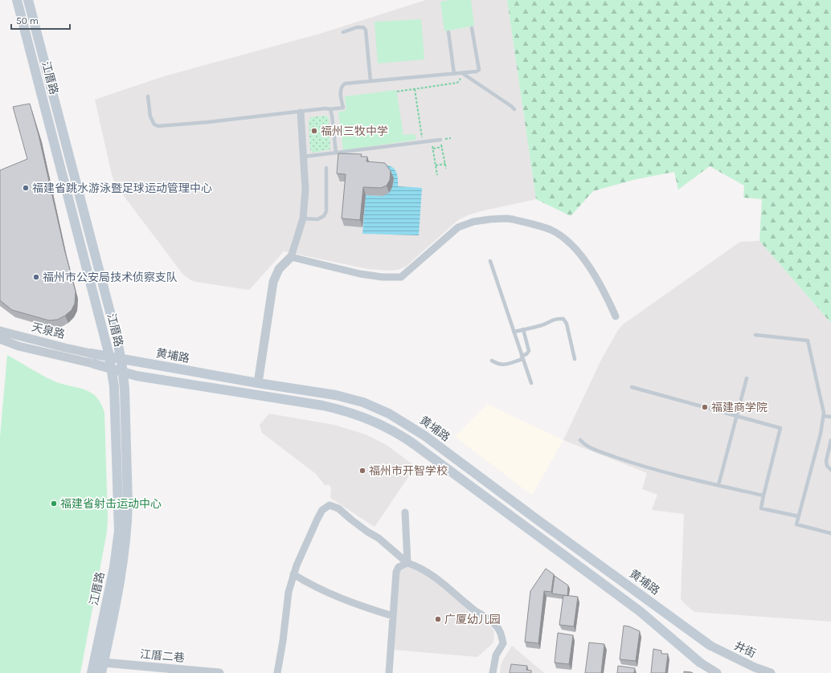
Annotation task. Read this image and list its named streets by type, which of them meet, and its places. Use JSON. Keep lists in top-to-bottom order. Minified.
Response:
{"streets":{"main road":["江厝路","黄埔路"],"street":["天泉路","井街","江厝二巷"]},"crossings":[["江厝路","黄埔路"],["江厝路","江厝二巷"],["天泉路","黄埔路"],["黄埔路","井街"]],"places":["福州三牧中学","福建省跳水游泳暨足球运动管理中心","福州市公安局技术侦察支队","福建商学院","福州市开智学校","福建省射击运动中心","广厦幼儿园"],"scale_bar":"50 m"}
